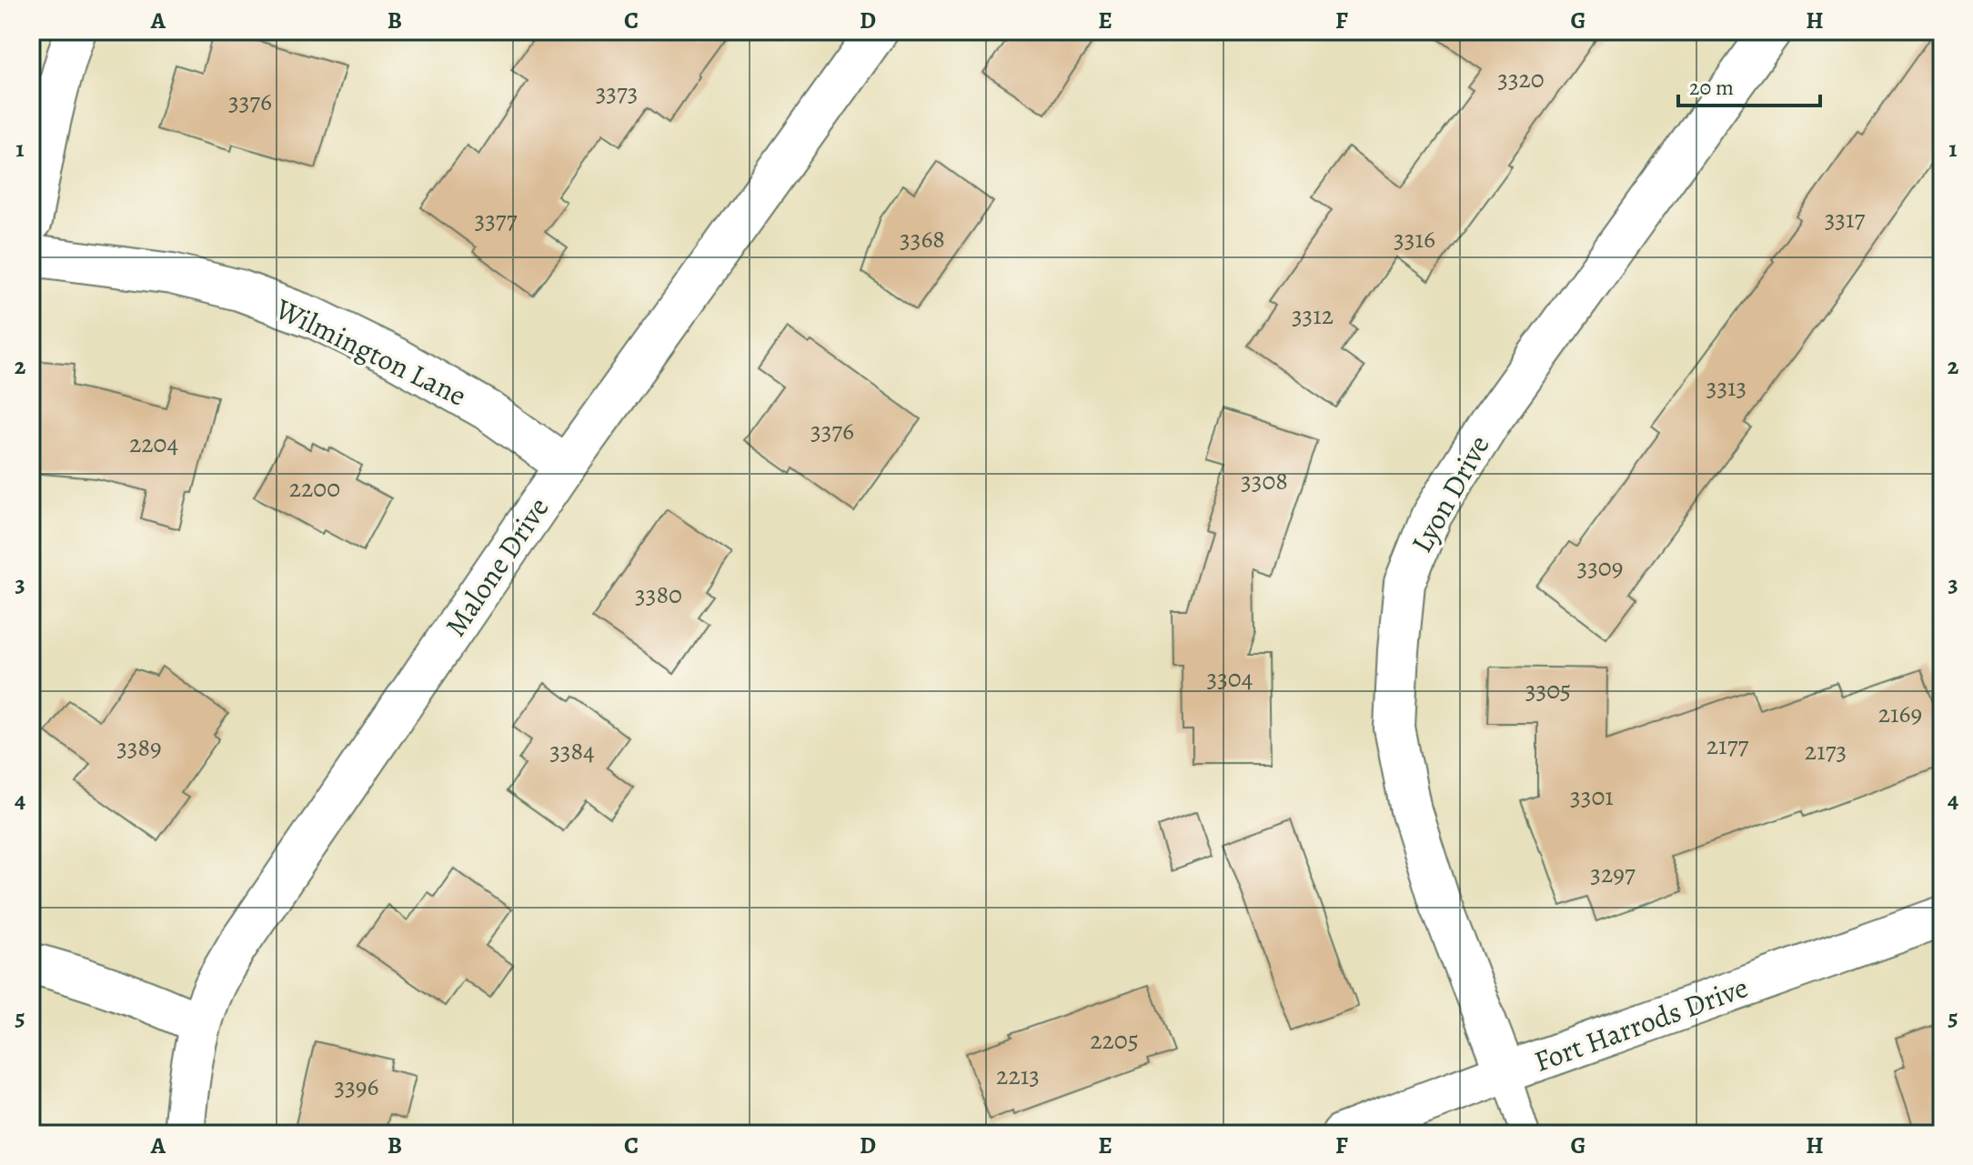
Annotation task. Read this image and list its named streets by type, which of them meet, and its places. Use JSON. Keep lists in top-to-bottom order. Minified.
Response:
{"streets":{"street":["Wilmington Lane","Lyon Drive","Malone Drive","Fort Harrods Drive"]},"crossings":[["Wilmington Lane","Malone Drive"],["Lyon Drive","Fort Harrods Drive"]],"house_numbers":["3320","3373","3376","3317","3377","3368","3316","3312","3313","3376","2204","3308","2200","3309","3380","3304","3305","2169","2177","3389","3384","2173","3301","3297","2205","2213","3396"],"scale_bar":"20 m","grid":{"columns":["A","B","C","D","E","F","G","H"],"rows":["1","2","3","4","5"]}}
